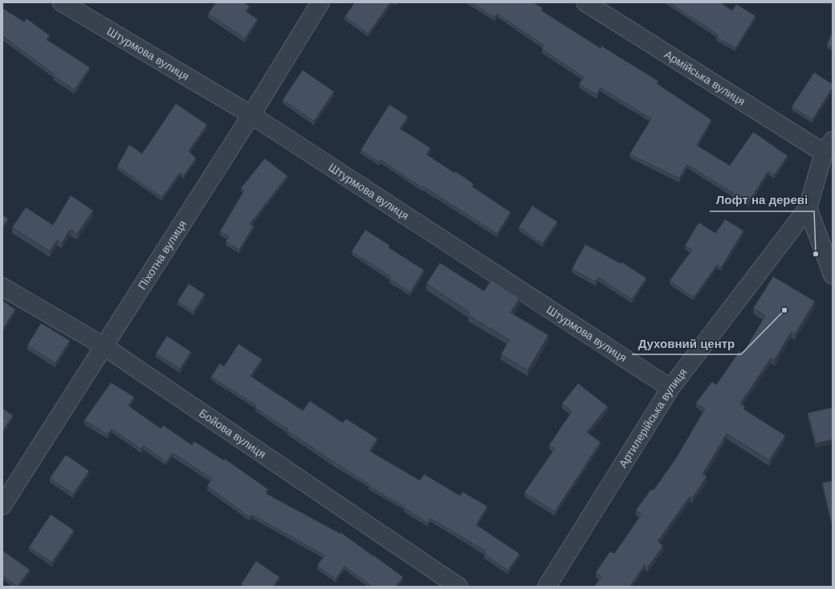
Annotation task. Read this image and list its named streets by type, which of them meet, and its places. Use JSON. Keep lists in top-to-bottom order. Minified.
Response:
{"streets":{"street":["Штурмова вулиця","Армійська вулиця","Піхотна вулиця","Артилерійська вулиця","Бойова вулиця"]},"crossings":[["Штурмова вулиця","Піхотна вулиця"],["Штурмова вулиця","Артилерійська вулиця"],["Армійська вулиця","Артилерійська вулиця"],["Піхотна вулиця","Бойова вулиця"]],"places":["Лофт на дереві","Духовний центр"]}
